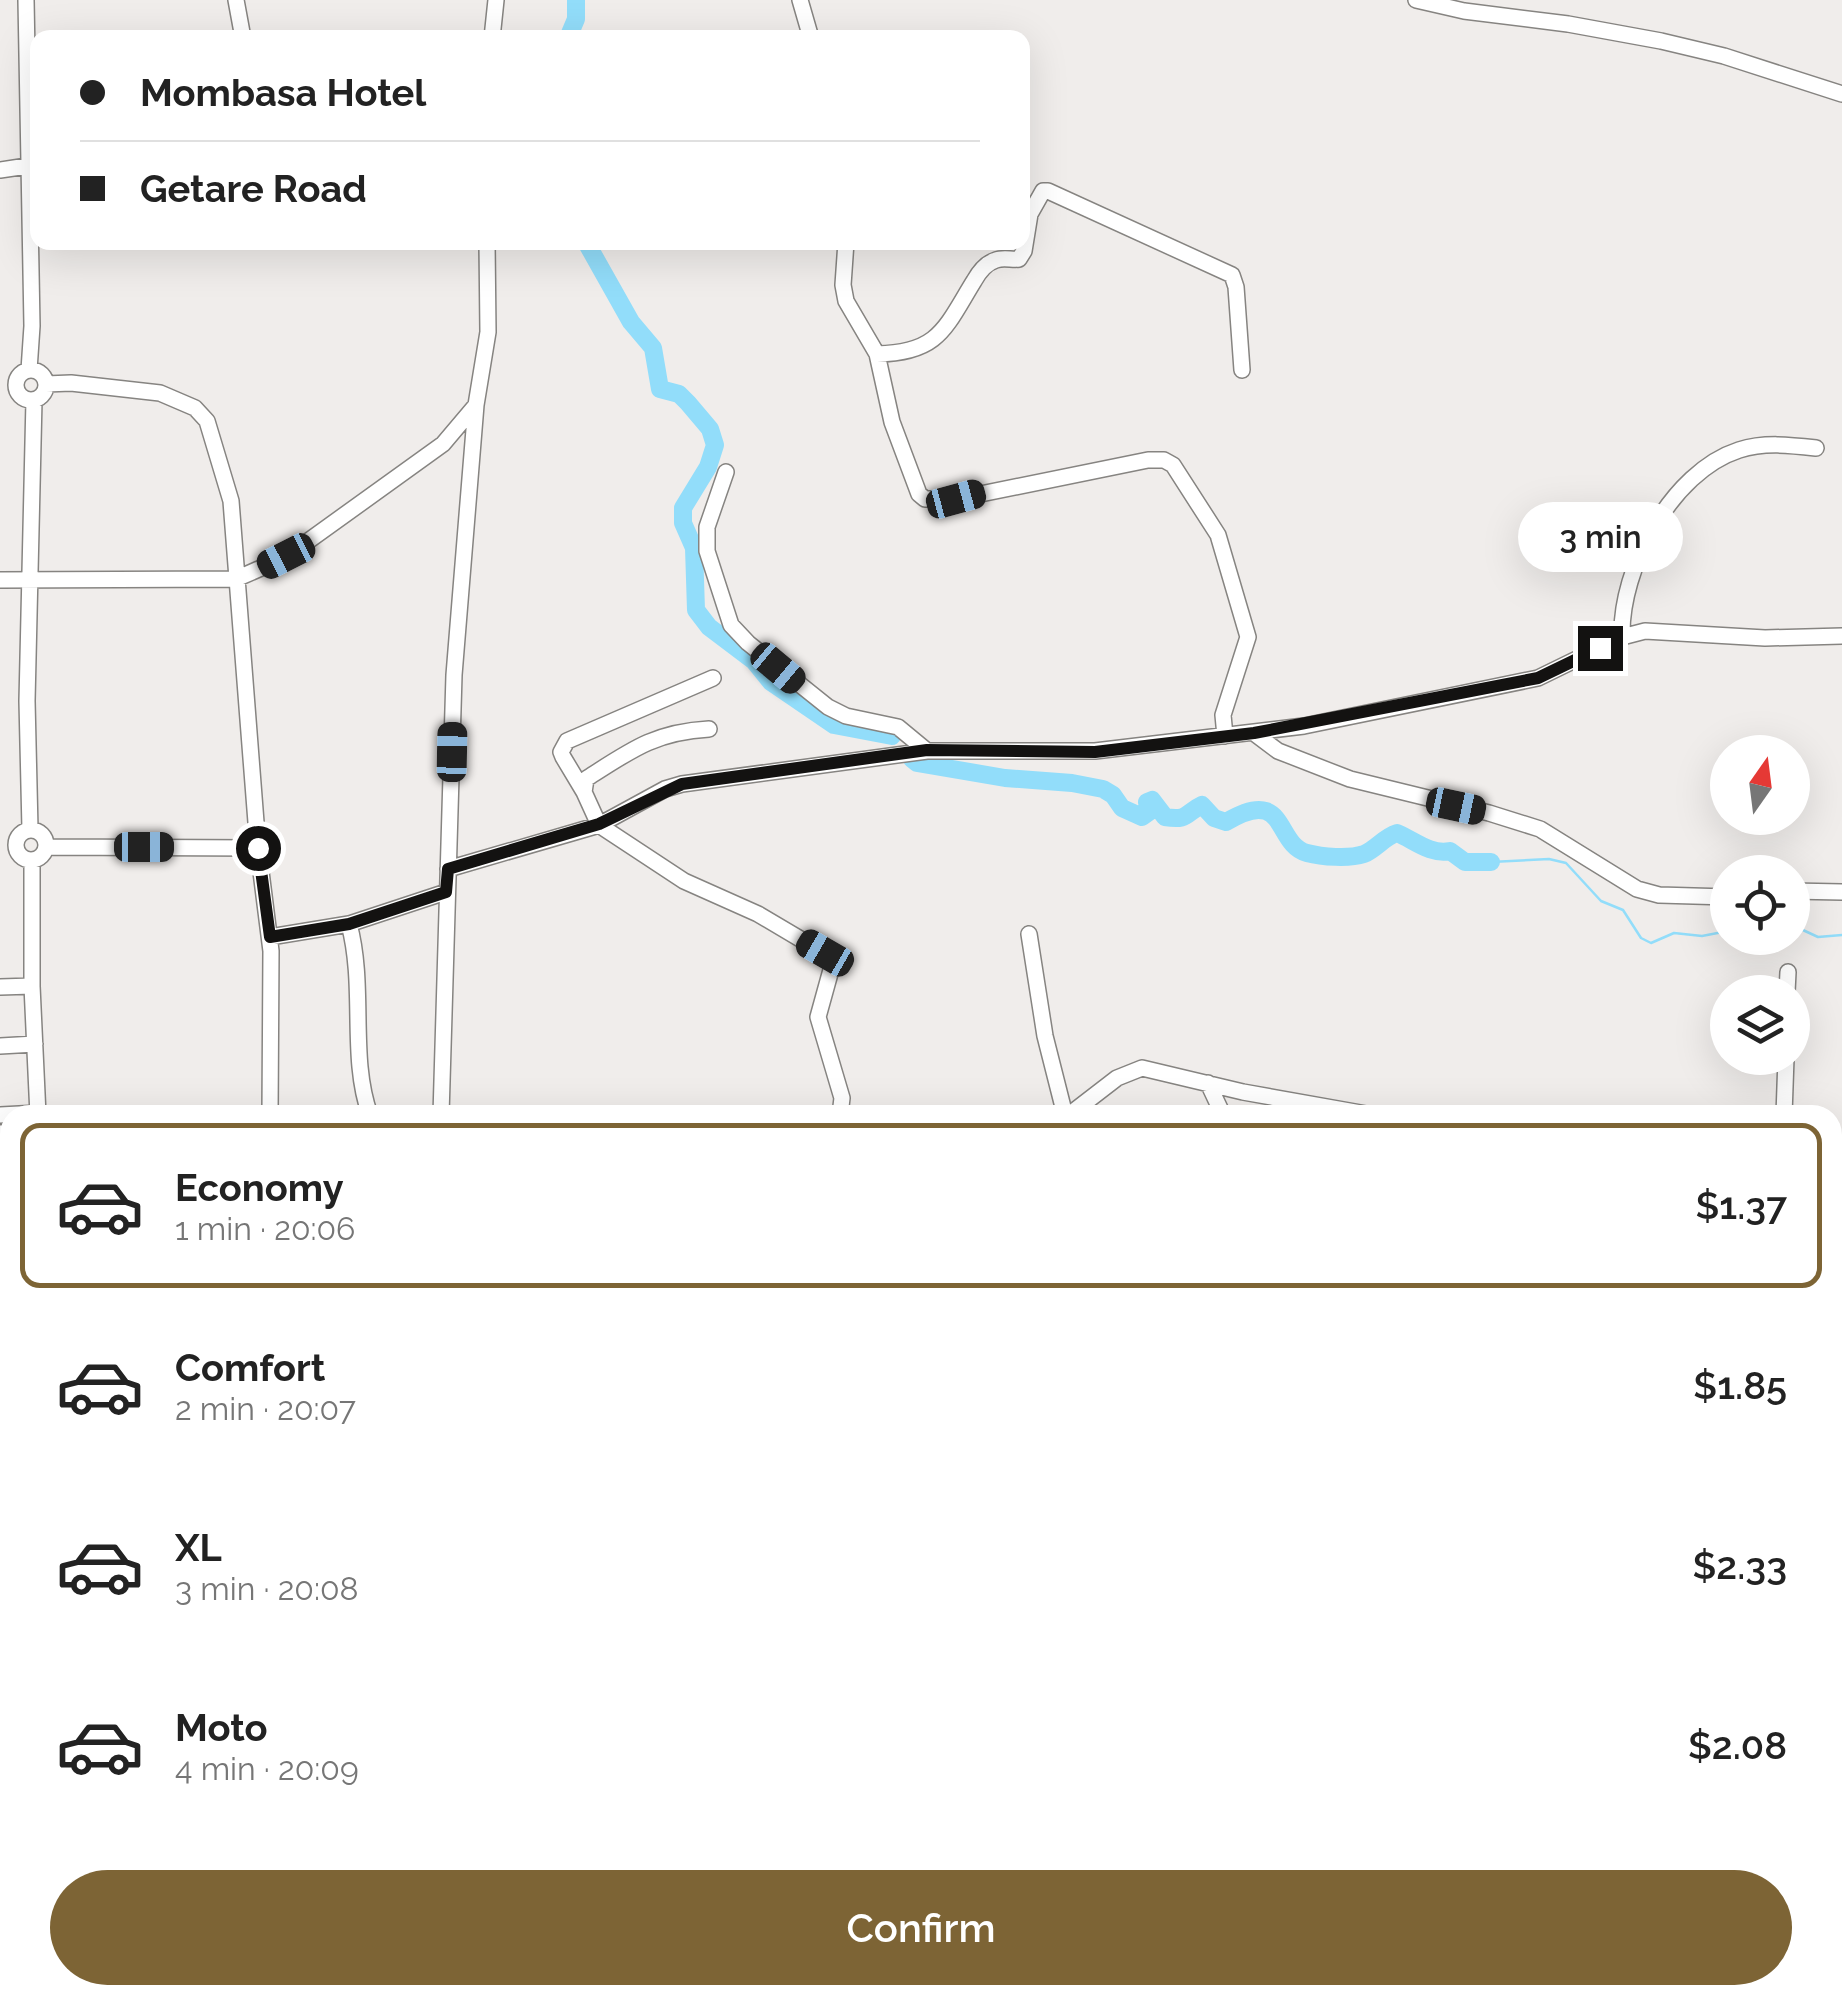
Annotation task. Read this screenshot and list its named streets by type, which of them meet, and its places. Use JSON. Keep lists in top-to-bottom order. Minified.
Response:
{"north":"top","page":{"banner":["Mombasa Hotel","Getare Road"],"bubble":"3 min","list":[{"name":"Economy","note":"1 min · 20:06","value":"$1.37"},{"name":"Comfort","note":"2 min · 20:07","value":"$1.85"},{"name":"XL","note":"3 min · 20:08","value":"$2.33"},{"name":"Moto","note":"4 min · 20:09","value":"$2.08"}],"buttons":"Confirm"}}
